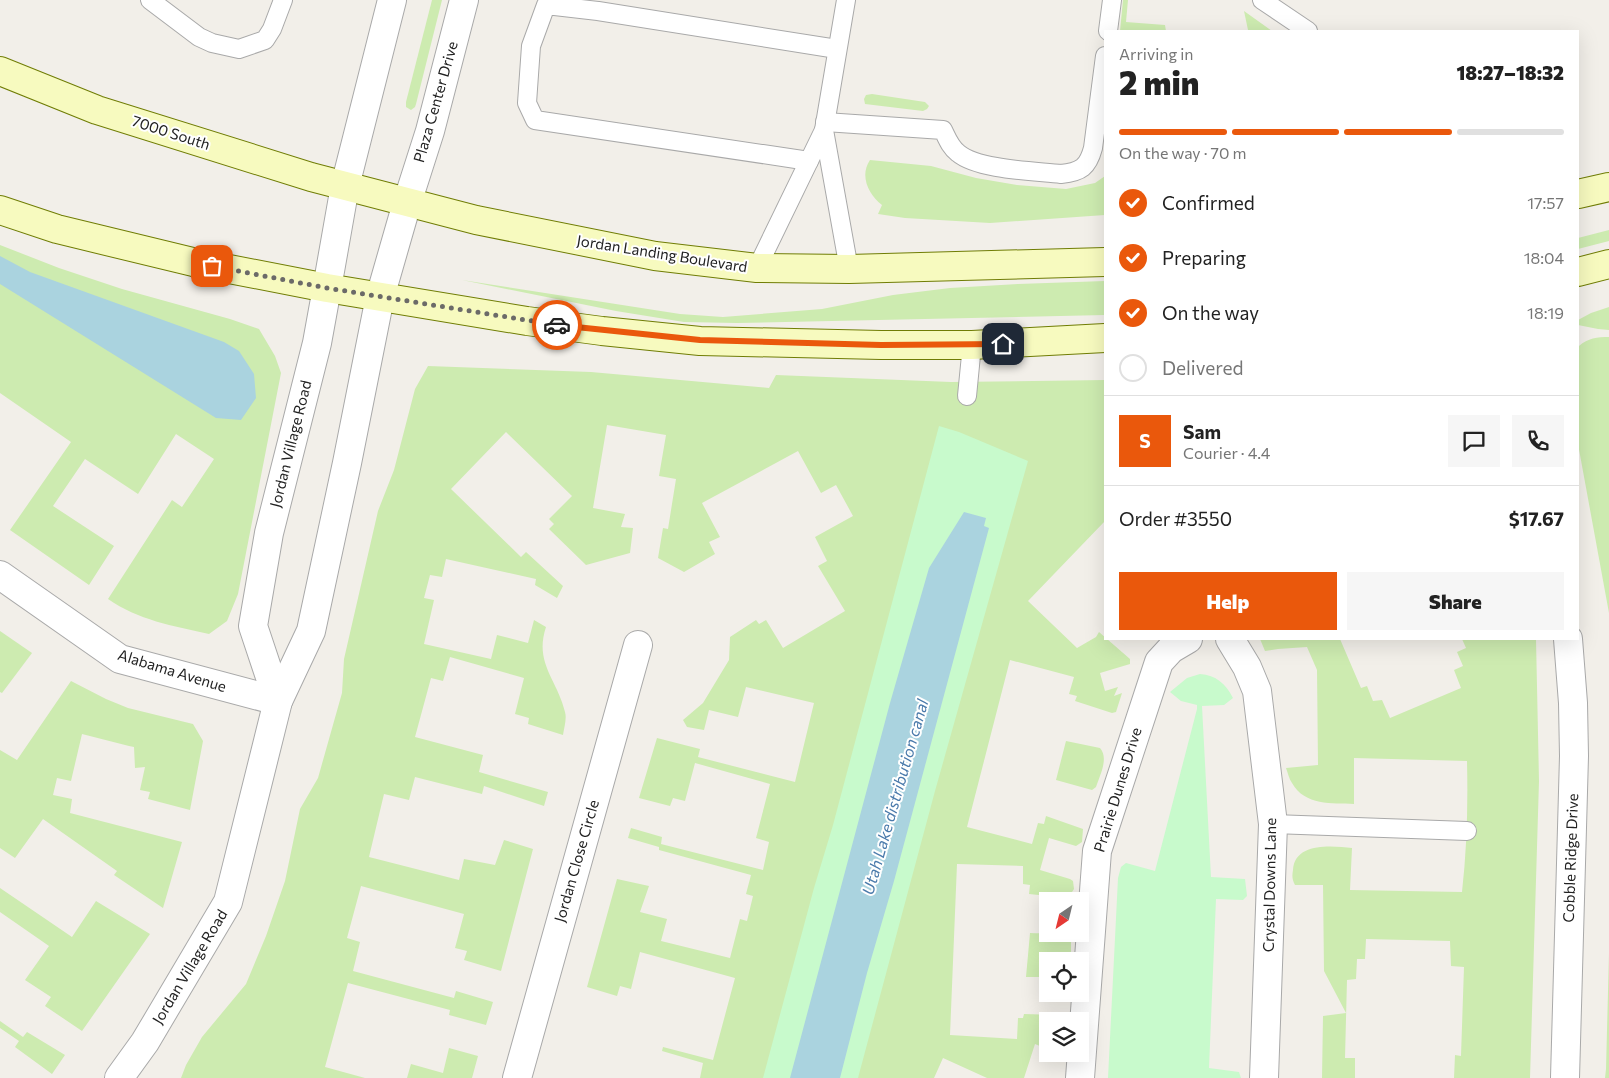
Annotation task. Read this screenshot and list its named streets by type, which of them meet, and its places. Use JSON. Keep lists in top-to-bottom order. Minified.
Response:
{"streets":{"main road":["7000 South","Jordan Landing Boulevard"],"street":["Plaza Center Drive","Jordan Village Road","Alabama Avenue","Prairie Dunes Drive","Cobble Ridge Drive","Jordan Close Circle","Crystal Downs Lane"]},"crossings":[["Plaza Center Drive","Jordan Landing Boulevard"],["Plaza Center Drive","Jordan Village Road"],["7000 South","Jordan Landing Boulevard"],["7000 South","Jordan Village Road"],["Jordan Landing Boulevard","Jordan Village Road"],["Jordan Village Road","Alabama Avenue"]],"water":["Utah Lake distribution canal"],"north":"bottom left","page":{"heading":["2 min","Arriving in","18:27–18:32"],"panel":["Sam","Courier · 4.4","Order #3550","$17.67"],"bar":"On the way · 70 m","list":[["Confirmed","17:57"],["Preparing","18:04"],["On the way","18:19"],"Delivered"],"round":"S","buttons":["Help","Share"]}}
